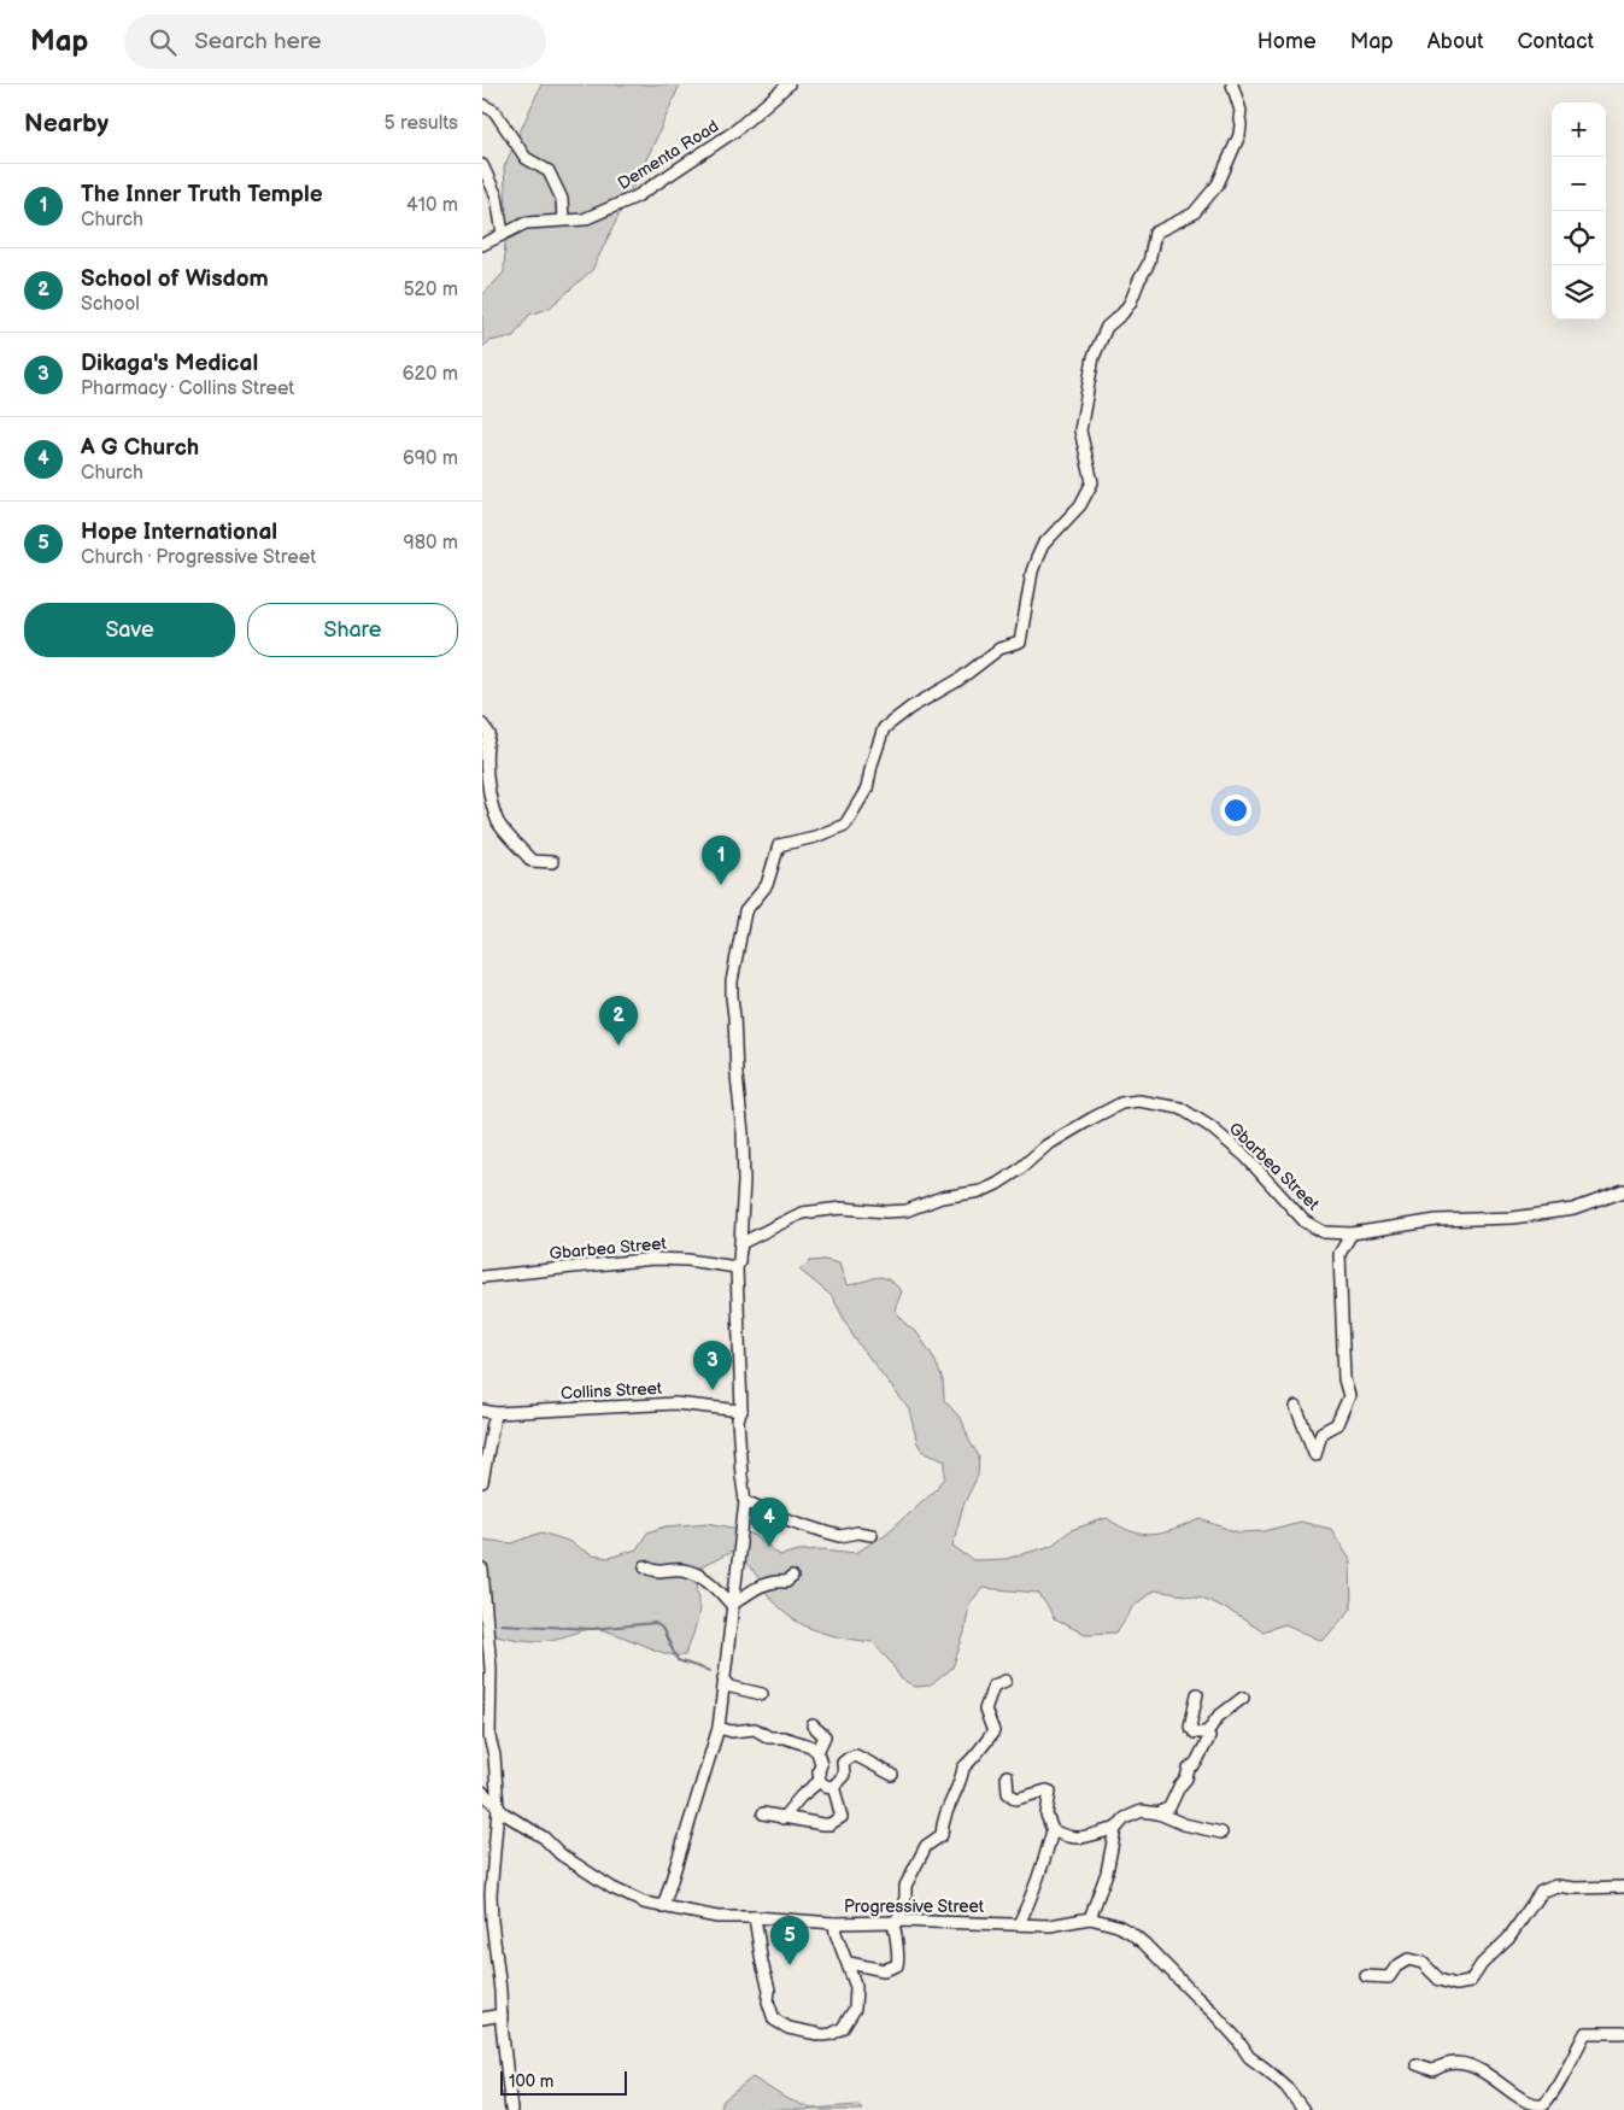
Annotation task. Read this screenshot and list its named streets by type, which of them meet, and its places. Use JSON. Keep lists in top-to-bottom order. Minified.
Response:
{"streets":{"street":["Dementa Road","Gbarbea Street","Collins Street","Progressive Street"]},"scale_bar":"100 m","page":{"header":"Map","search":"Search here","nav":["Home","Map","About","Contact"],"heading":["Nearby","5 results"],"map_buttons":["+","−"],"list":[{"mark":"1","name":"The Inner Truth Temple","note":"Church","value":"410 m"},{"mark":"2","name":"School of Wisdom","note":"School","value":"520 m"},{"mark":"3","name":"Dikaga's Medical","note":"Pharmacy · Collins Street","value":"620 m"},{"mark":"4","name":"A G Church","note":"Church","value":"690 m"},{"mark":"5","name":"Hope International","note":"Church · Progressive Street","value":"980 m"}],"buttons":["Save","Share"],"pins":["1","2","3","4","5"],"scale":"100 m"}}
